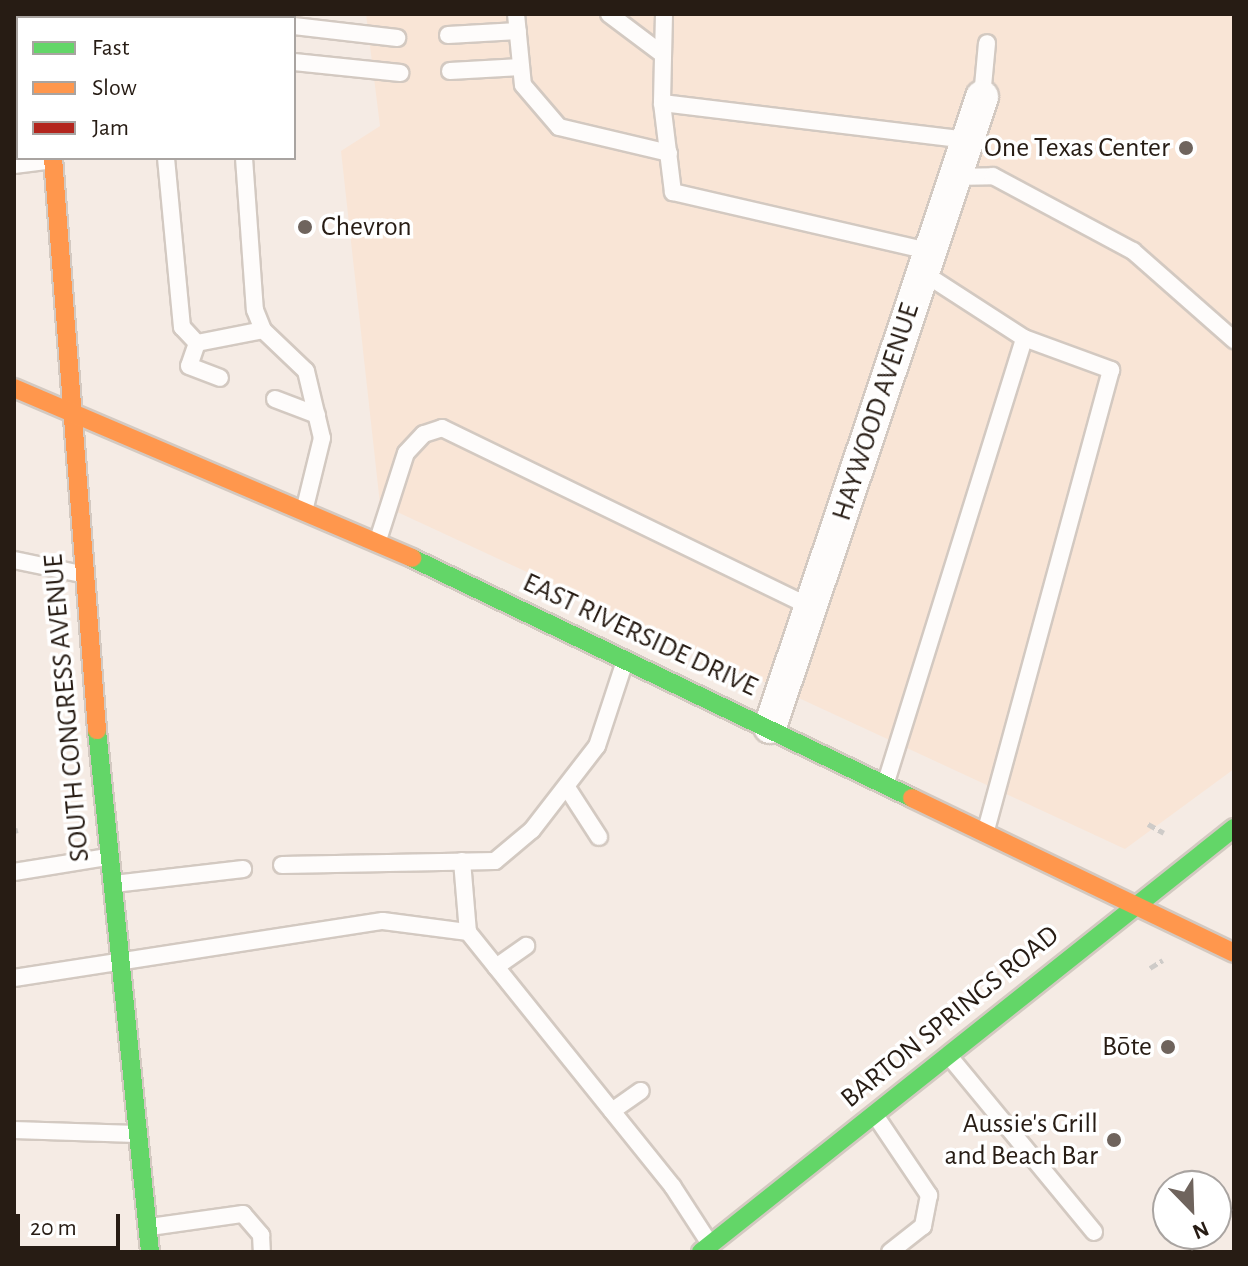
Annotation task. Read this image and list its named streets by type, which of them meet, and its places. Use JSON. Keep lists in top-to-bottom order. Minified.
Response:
{"streets":{"main road":["EAST RIVERSIDE DRIVE","SOUTH CONGRESS AVENUE","BARTON SPRINGS ROAD"],"street":["HAYWOOD AVENUE"]},"crossings":[["HAYWOOD AVENUE","EAST RIVERSIDE DRIVE"],["EAST RIVERSIDE DRIVE","SOUTH CONGRESS AVENUE"],["EAST RIVERSIDE DRIVE","BARTON SPRINGS ROAD"]],"places":["One Texas Center","Chevron","Bōte","Aussie's Grill and Beach Bar"],"legend":["Fast","Slow","Jam"],"scale_bar":"20 m","north":"bottom right"}
